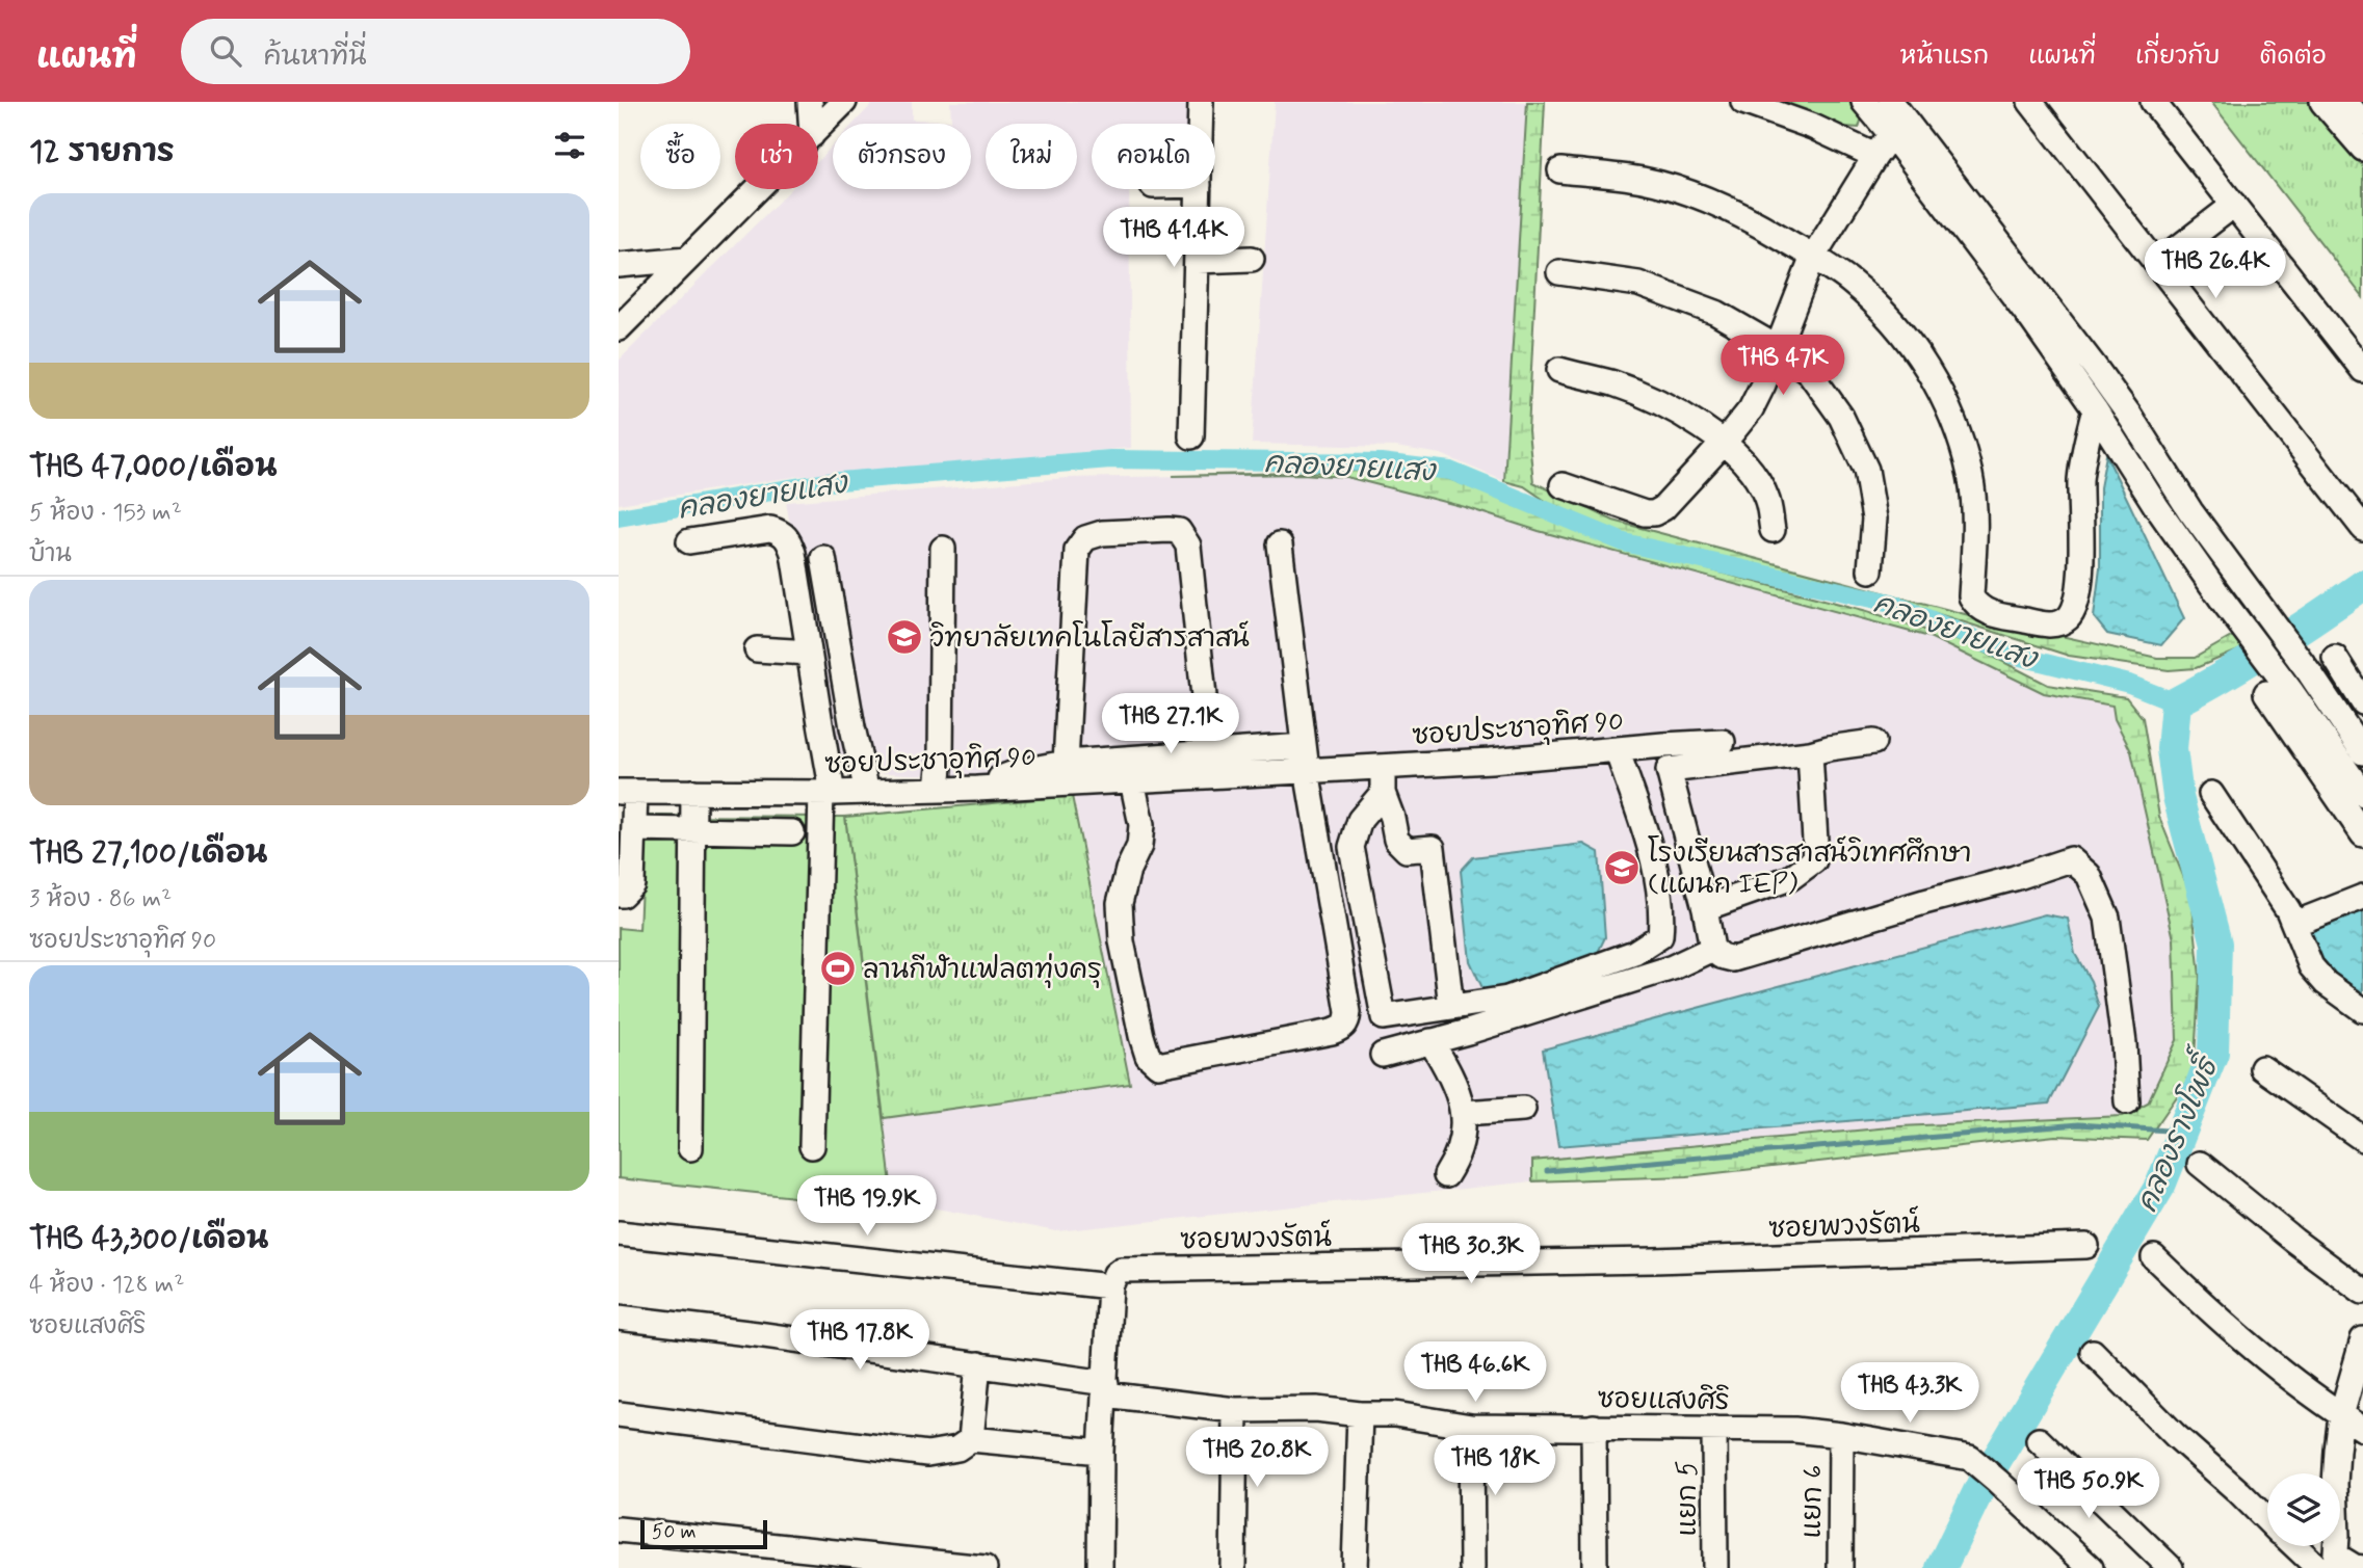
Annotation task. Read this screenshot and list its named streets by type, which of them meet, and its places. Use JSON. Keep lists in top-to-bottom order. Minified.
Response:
{"streets":{"street":["ซอยประชาอุทิศ 90","ซอยพวงรัตน์","ซอยแสงศิริ","แยก 5","แยก 6"]},"crossings":[["ซอยแสงศิริ","แยก 5"],["ซอยแสงศิริ","แยก 6"]],"water":["คลองยายแสง","คลองรางโพธิ์"],"places":{"school or university":["วิทยาลัยเทคโนโลยีสารสาสน์","โรงเรียนสารสาสน์วิเทศศึกษา (แผนก IEP)"],"sports":["ลานกีฬาแฟลตทุ่งครุ"]},"scale_bar":"50 m","page":{"header":"แผนที่","search":"ค้นหาที่นี่","nav":["หน้าแรก","แผนที่","เกี่ยวกับ","ติดต่อ"],"heading":"12 รายการ","chip":["ซื้อ","เช่า","ตัวกรอง","ใหม่","คอนโด"],"list":[{"name":"THB 47,000/เดือน","note":"5 ห้อง · 153 m² · บ้าน"},{"name":"THB 27,100/เดือน","note":"3 ห้อง · 86 m² · ซอยประชาอุทิศ 90"},{"name":"THB 43,300/เดือน","note":"4 ห้อง · 128 m² · ซอยแสงศิริ"}],"price":["THB 41.4K","THB 26.4K","THB 47K","THB 27.1K","THB 19.9K","THB 30.3K","THB 17.8K","THB 46.6K","THB 43.3K","THB 20.8K","THB 18K","THB 50.9K"],"scale":"50 m"}}
